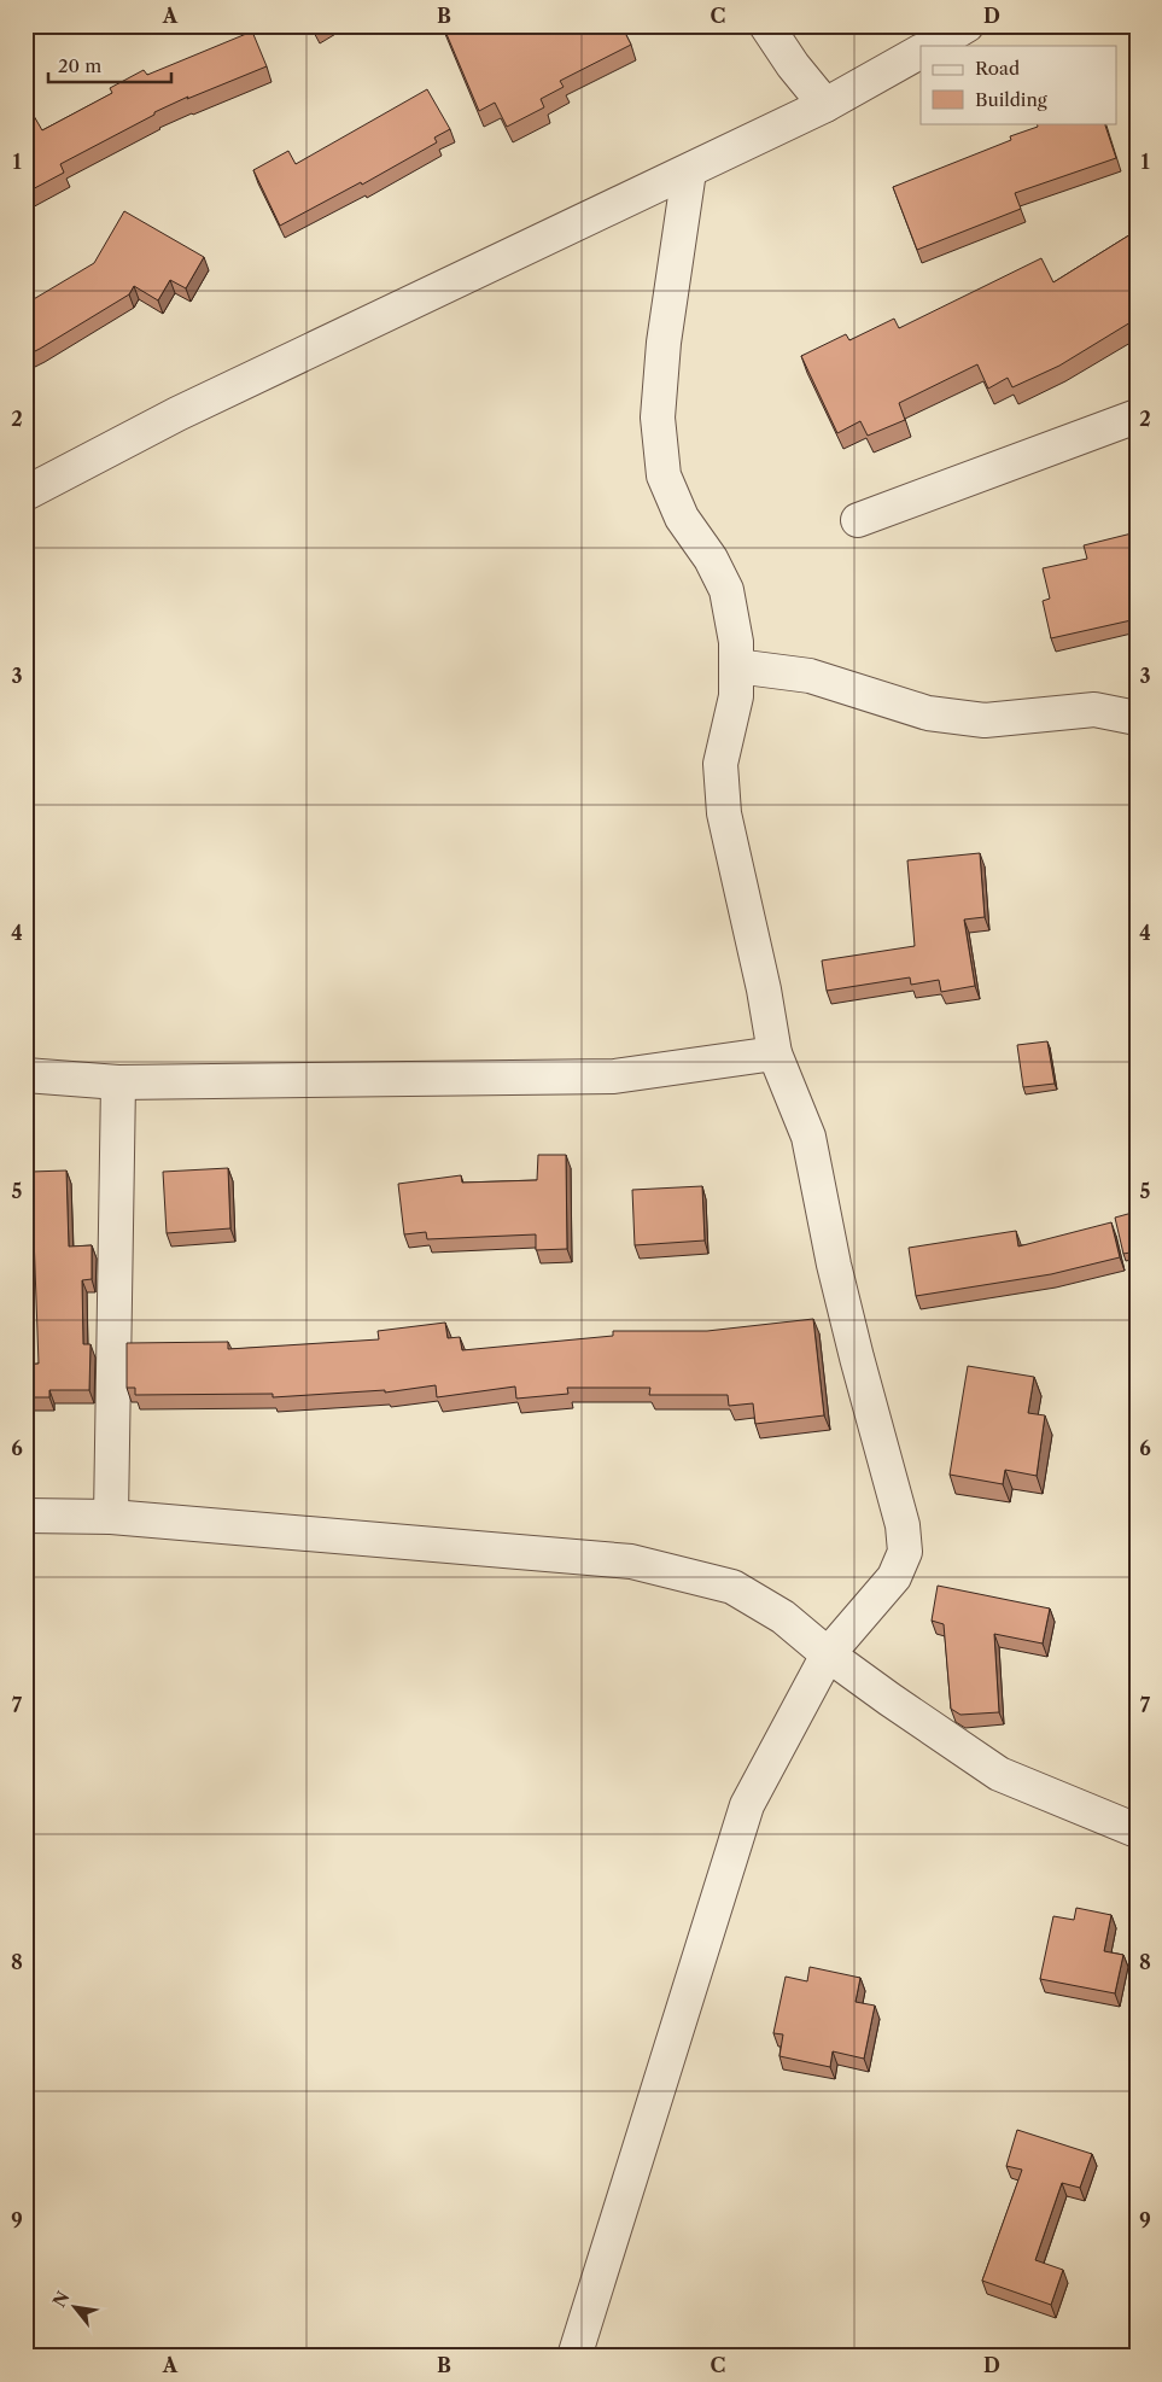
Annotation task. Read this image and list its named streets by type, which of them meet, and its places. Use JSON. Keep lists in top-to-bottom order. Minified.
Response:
{"legend":["Road","Building"],"scale_bar":"20 m","north":"top left","grid":{"columns":["A","B","C","D"],"rows":["1","2","3","4","5","6","7","8","9"]}}
